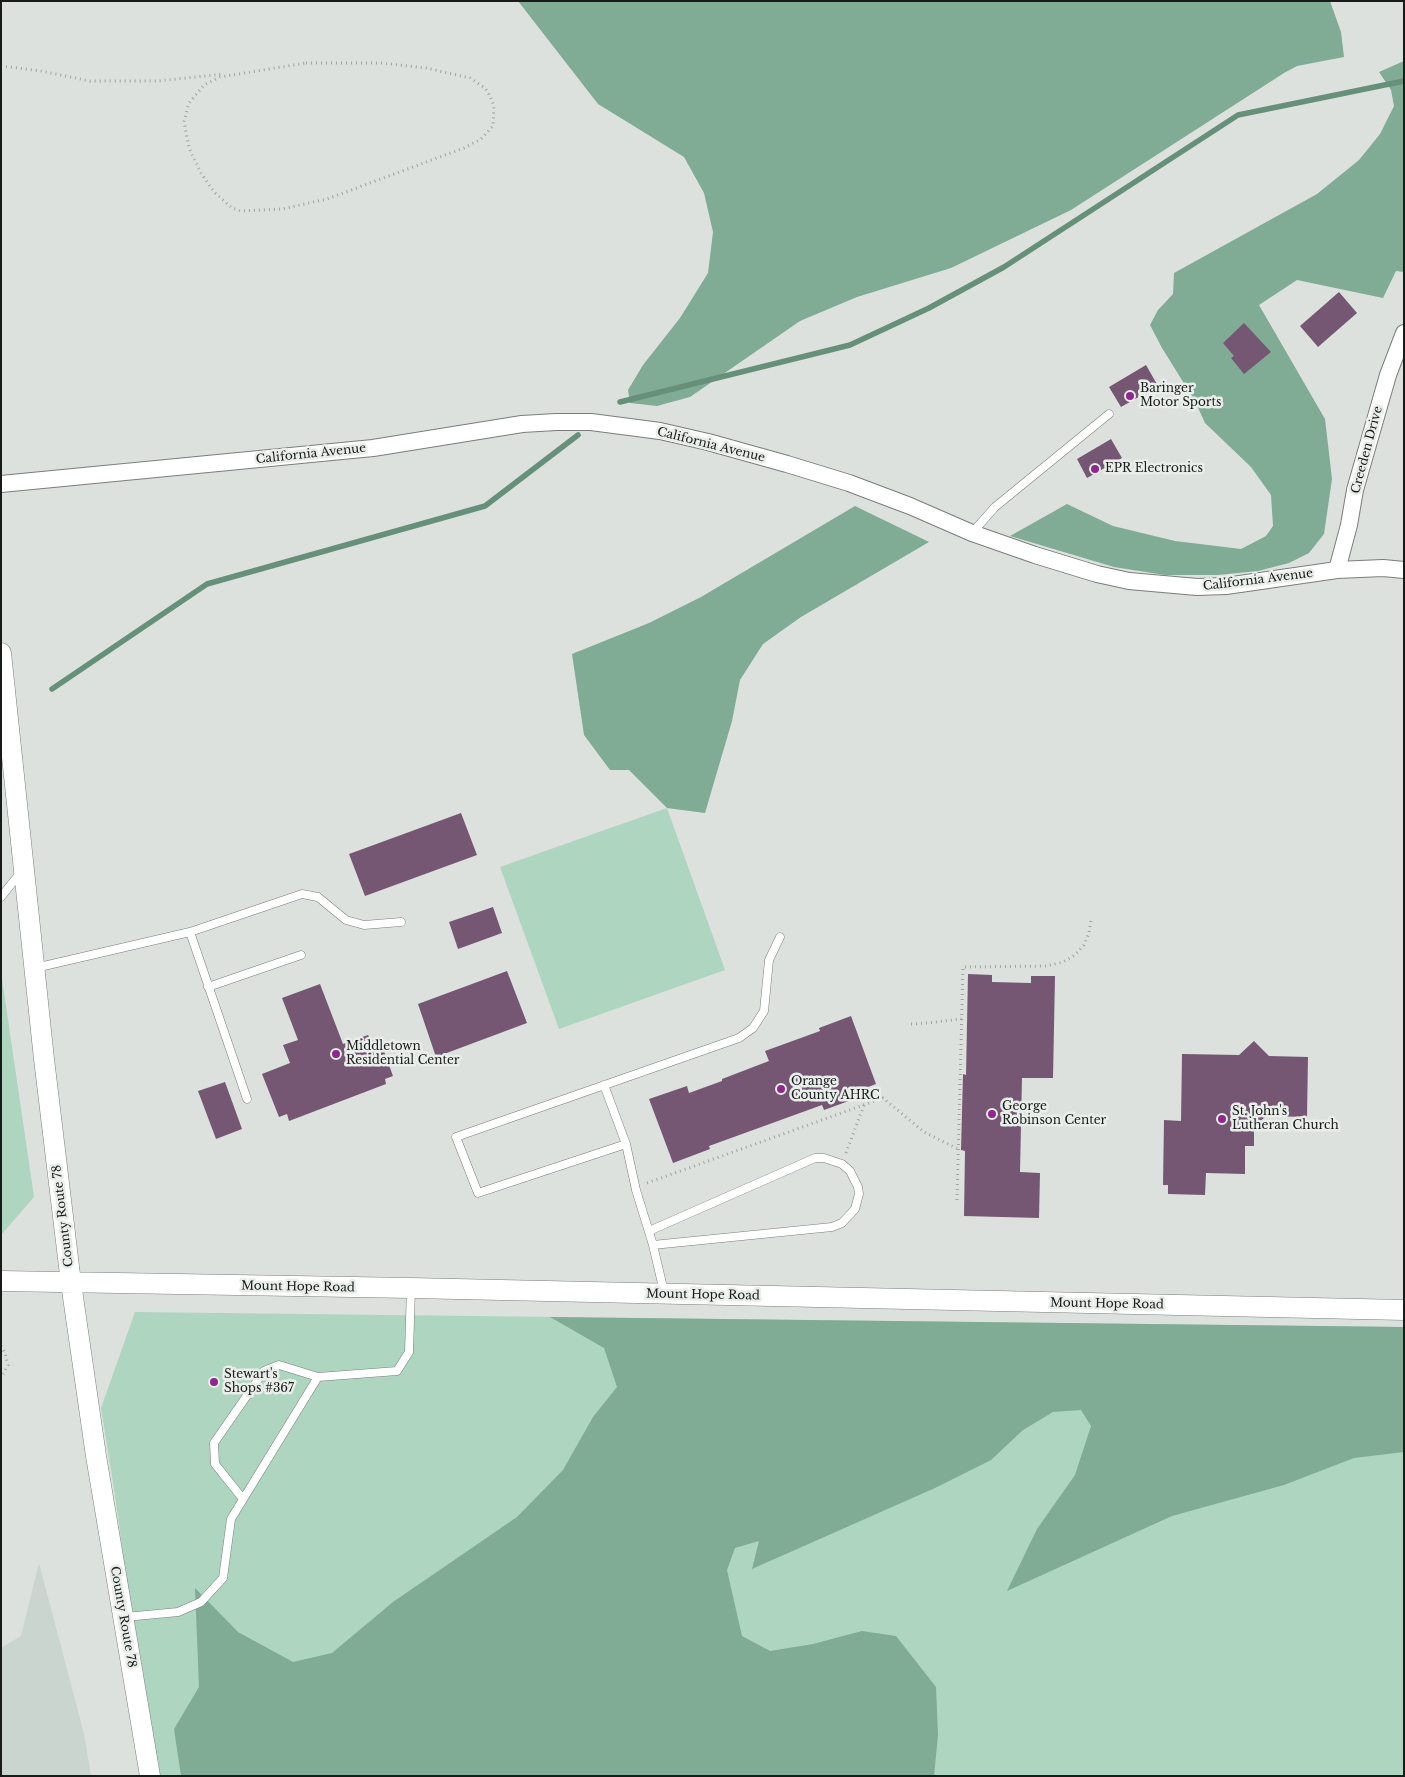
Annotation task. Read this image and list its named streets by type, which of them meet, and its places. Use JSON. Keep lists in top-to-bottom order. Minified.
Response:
{"streets":{"street":["California Avenue","Creeden Drive","County Route 78","Mount Hope Road"]},"crossings":[["California Avenue","Creeden Drive"],["County Route 78","Mount Hope Road"]],"places":["Baringer Motor Sports","EPR Electronics","Middletown Residential Center","Orange County AHRC","George Robinson Center","St. John's Lutheran Church","Stewart's Shops #367"]}
